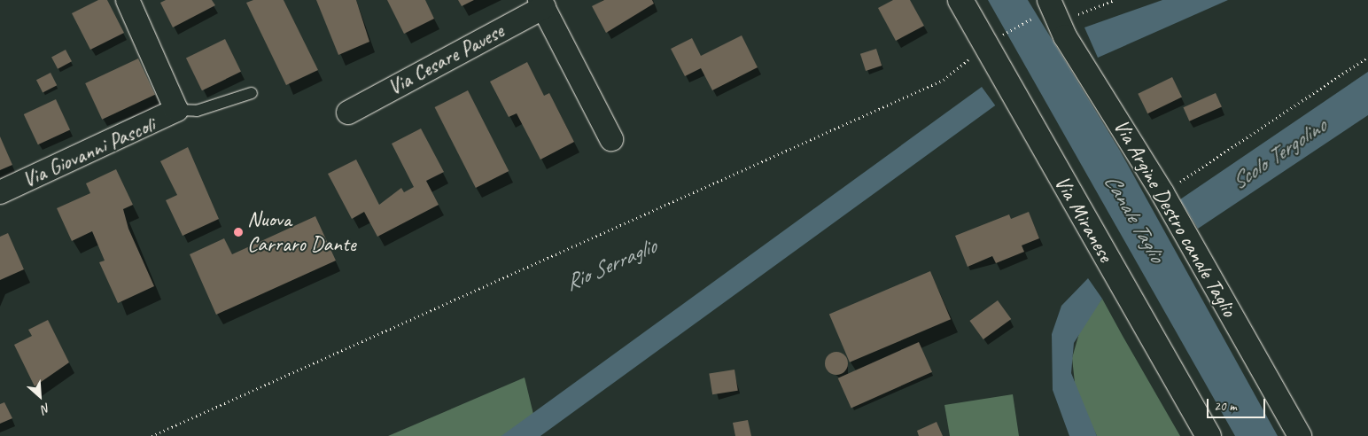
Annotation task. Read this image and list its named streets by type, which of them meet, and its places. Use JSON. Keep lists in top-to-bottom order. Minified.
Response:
{"streets":{"main road":["Via Miranese"],"street":["Via Cesare Pavese","Via Giovanni Pascoli","Via Argine Destro canale Taglio"]},"water":["Scolo Tergolino","Canale Taglio","Rio Serraglio"],"places":["Nuova Carraro Dante"],"scale_bar":"20 m","north":"bottom right"}
